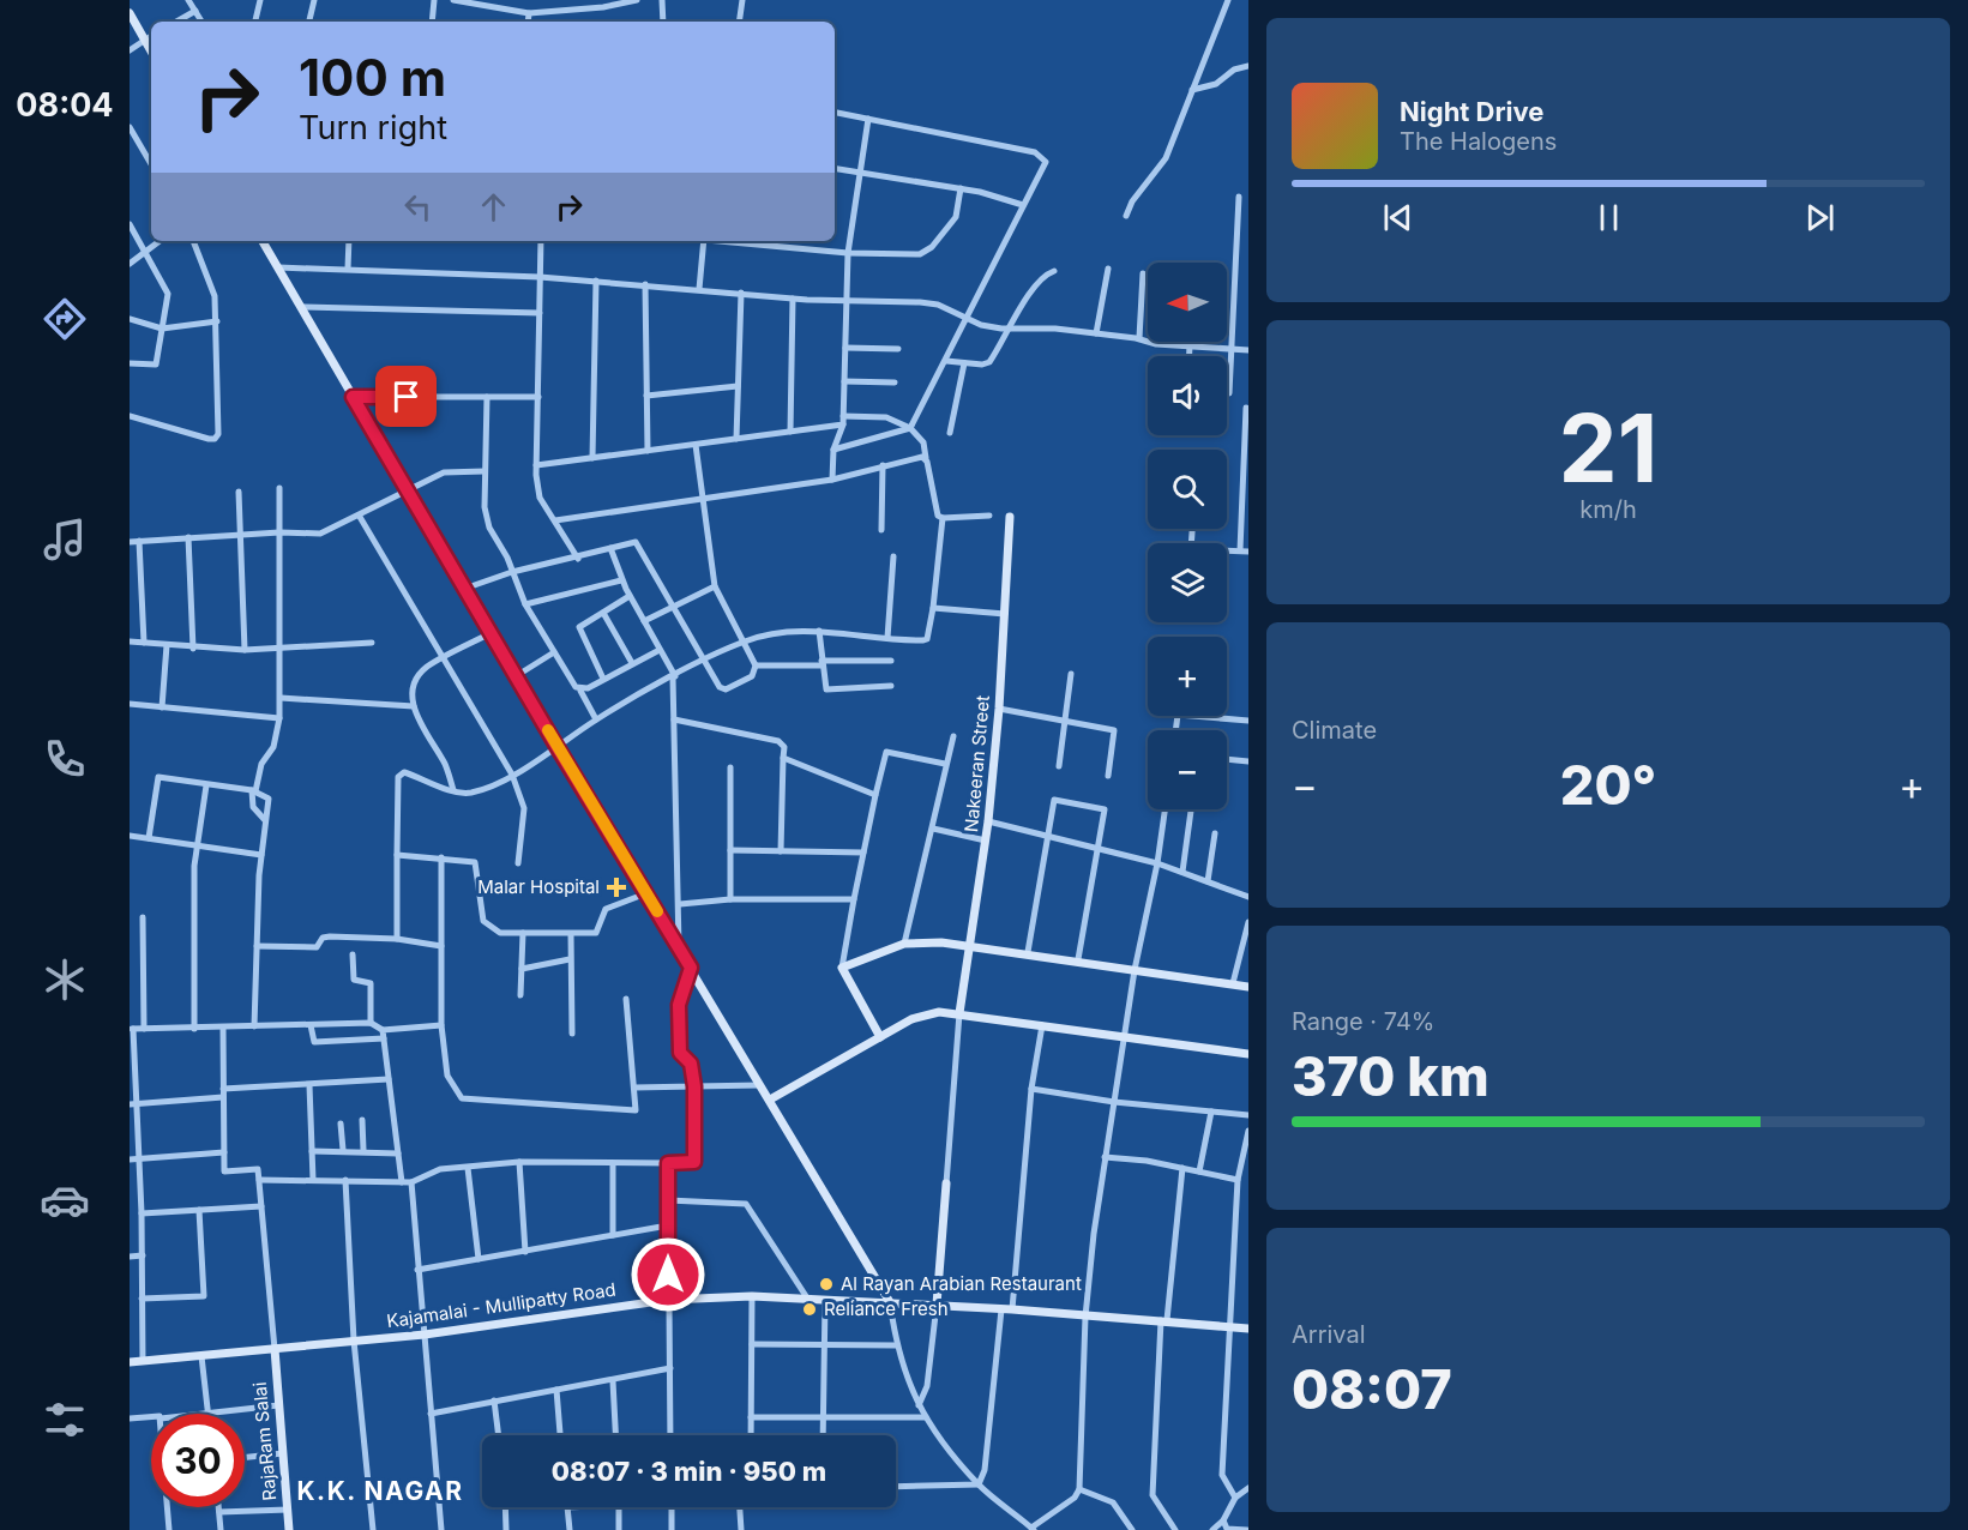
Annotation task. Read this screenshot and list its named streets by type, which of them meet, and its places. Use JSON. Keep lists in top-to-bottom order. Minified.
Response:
{"streets":{"street":["Nakeeran Street","Kajamalai - Mullipatty Road","RajaRam Salai"]},"crossings":[["Kajamalai - Mullipatty Road","RajaRam Salai"]],"districts":["K.K. NAGAR"],"places":{"health":["Malar Hospital"],"other":["Al Rayan Arabian Restaurant","Reliance Fresh"]},"north":"left","page":{"tabs":"08:04","turn":["100 m","Turn right"],"song":["Night Drive","The Halogens"],"map_buttons":["+","−"],"tile":[["21","km/h"],"Climate",["Range · 74%","370 km"],["Arrival","08:07"]],"heat":["−","20°","+"],"limit":"30","trip":"08:07 · 3 min · 950 m"}}
